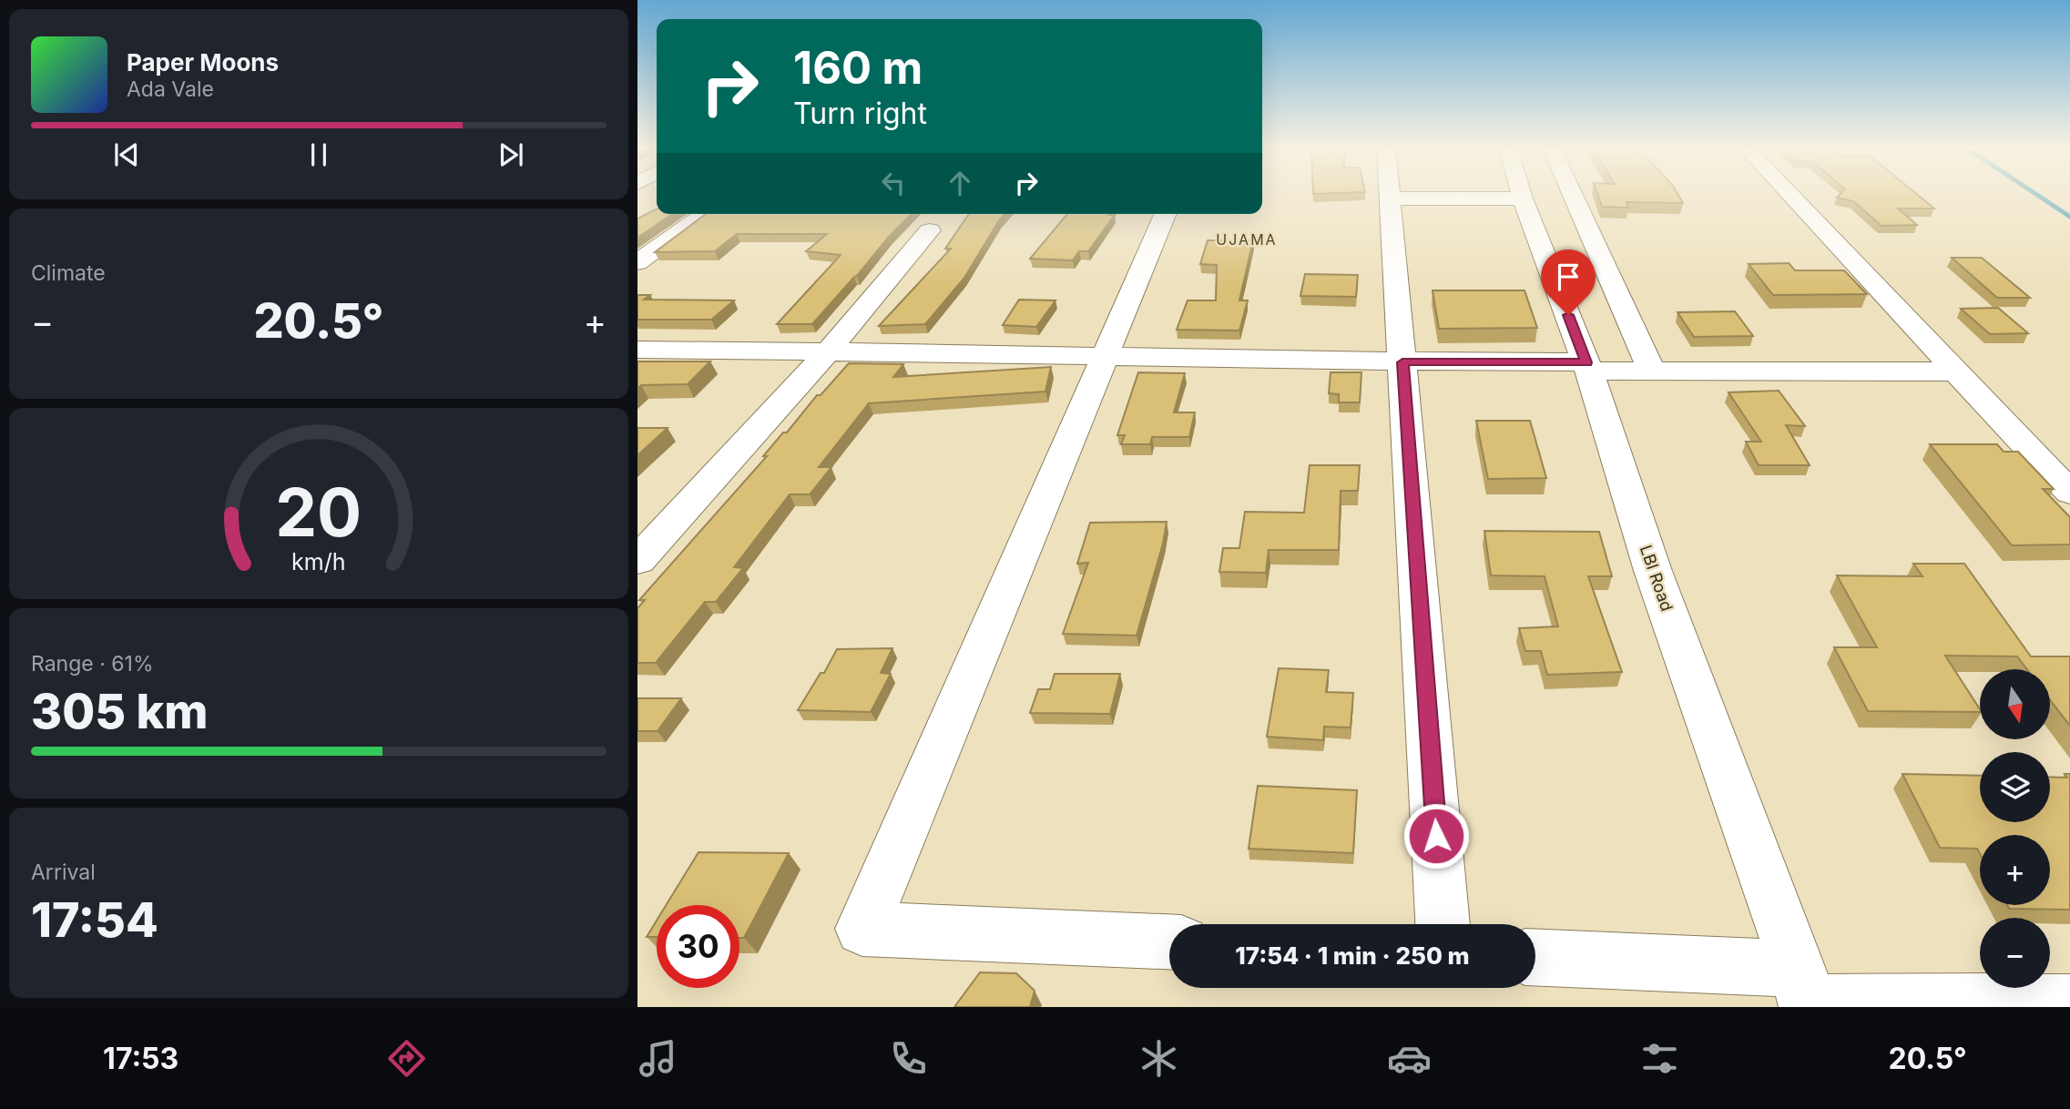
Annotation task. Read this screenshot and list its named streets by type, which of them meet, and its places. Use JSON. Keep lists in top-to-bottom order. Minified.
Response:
{"streets":{"street":["LBI Road"]},"districts":["UJAMA"],"north":"bottom","page":{"turn":["160 m","Turn right"],"song":["Paper Moons","Ada Vale"],"tile":["Climate",["Range · 61%","305 km"],["Arrival","17:54"]],"heat":["−","20.5°","+"],"map_buttons":["+","−"],"limit":"30","trip":"17:54 · 1 min · 250 m","tabs":["17:53","20.5°"],"gauge":["20","km/h"]}}
